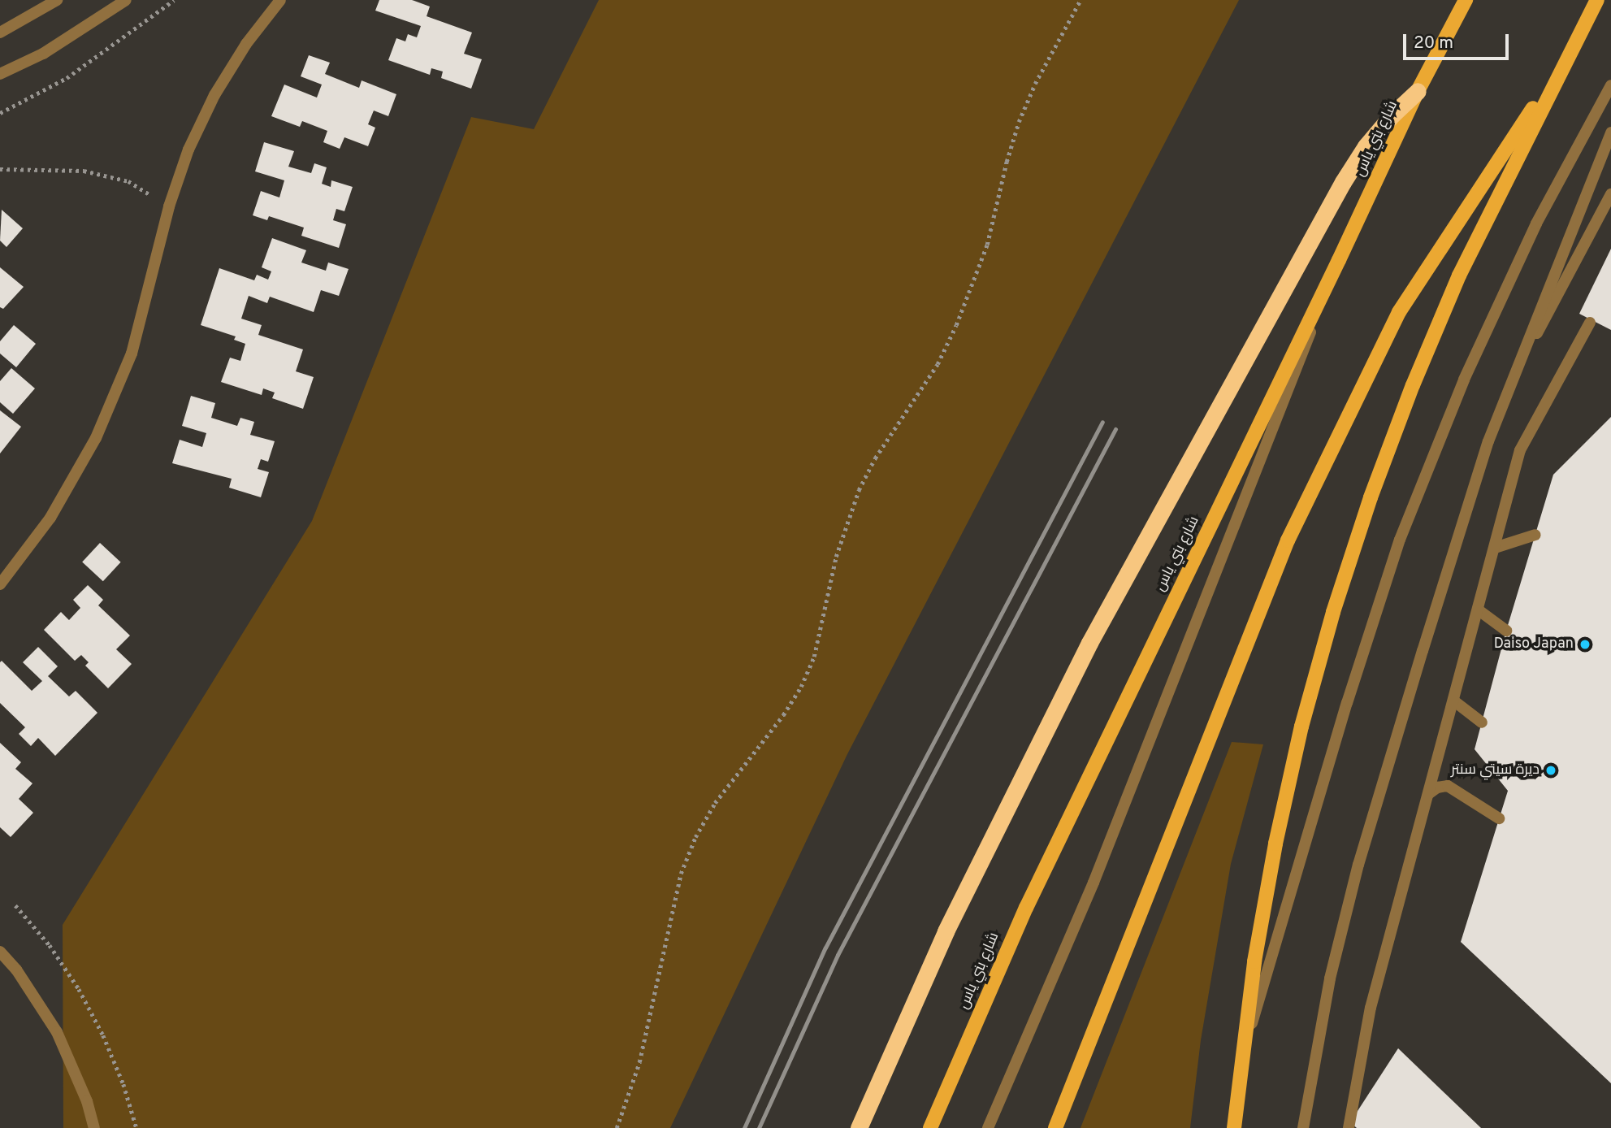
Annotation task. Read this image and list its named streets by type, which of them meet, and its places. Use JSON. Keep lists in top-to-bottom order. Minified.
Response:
{"streets":{"main road":["شارع بني ياس"]},"places":["Daiso Japan","ديرة سيتي سنتر"],"scale_bar":"20 m"}
